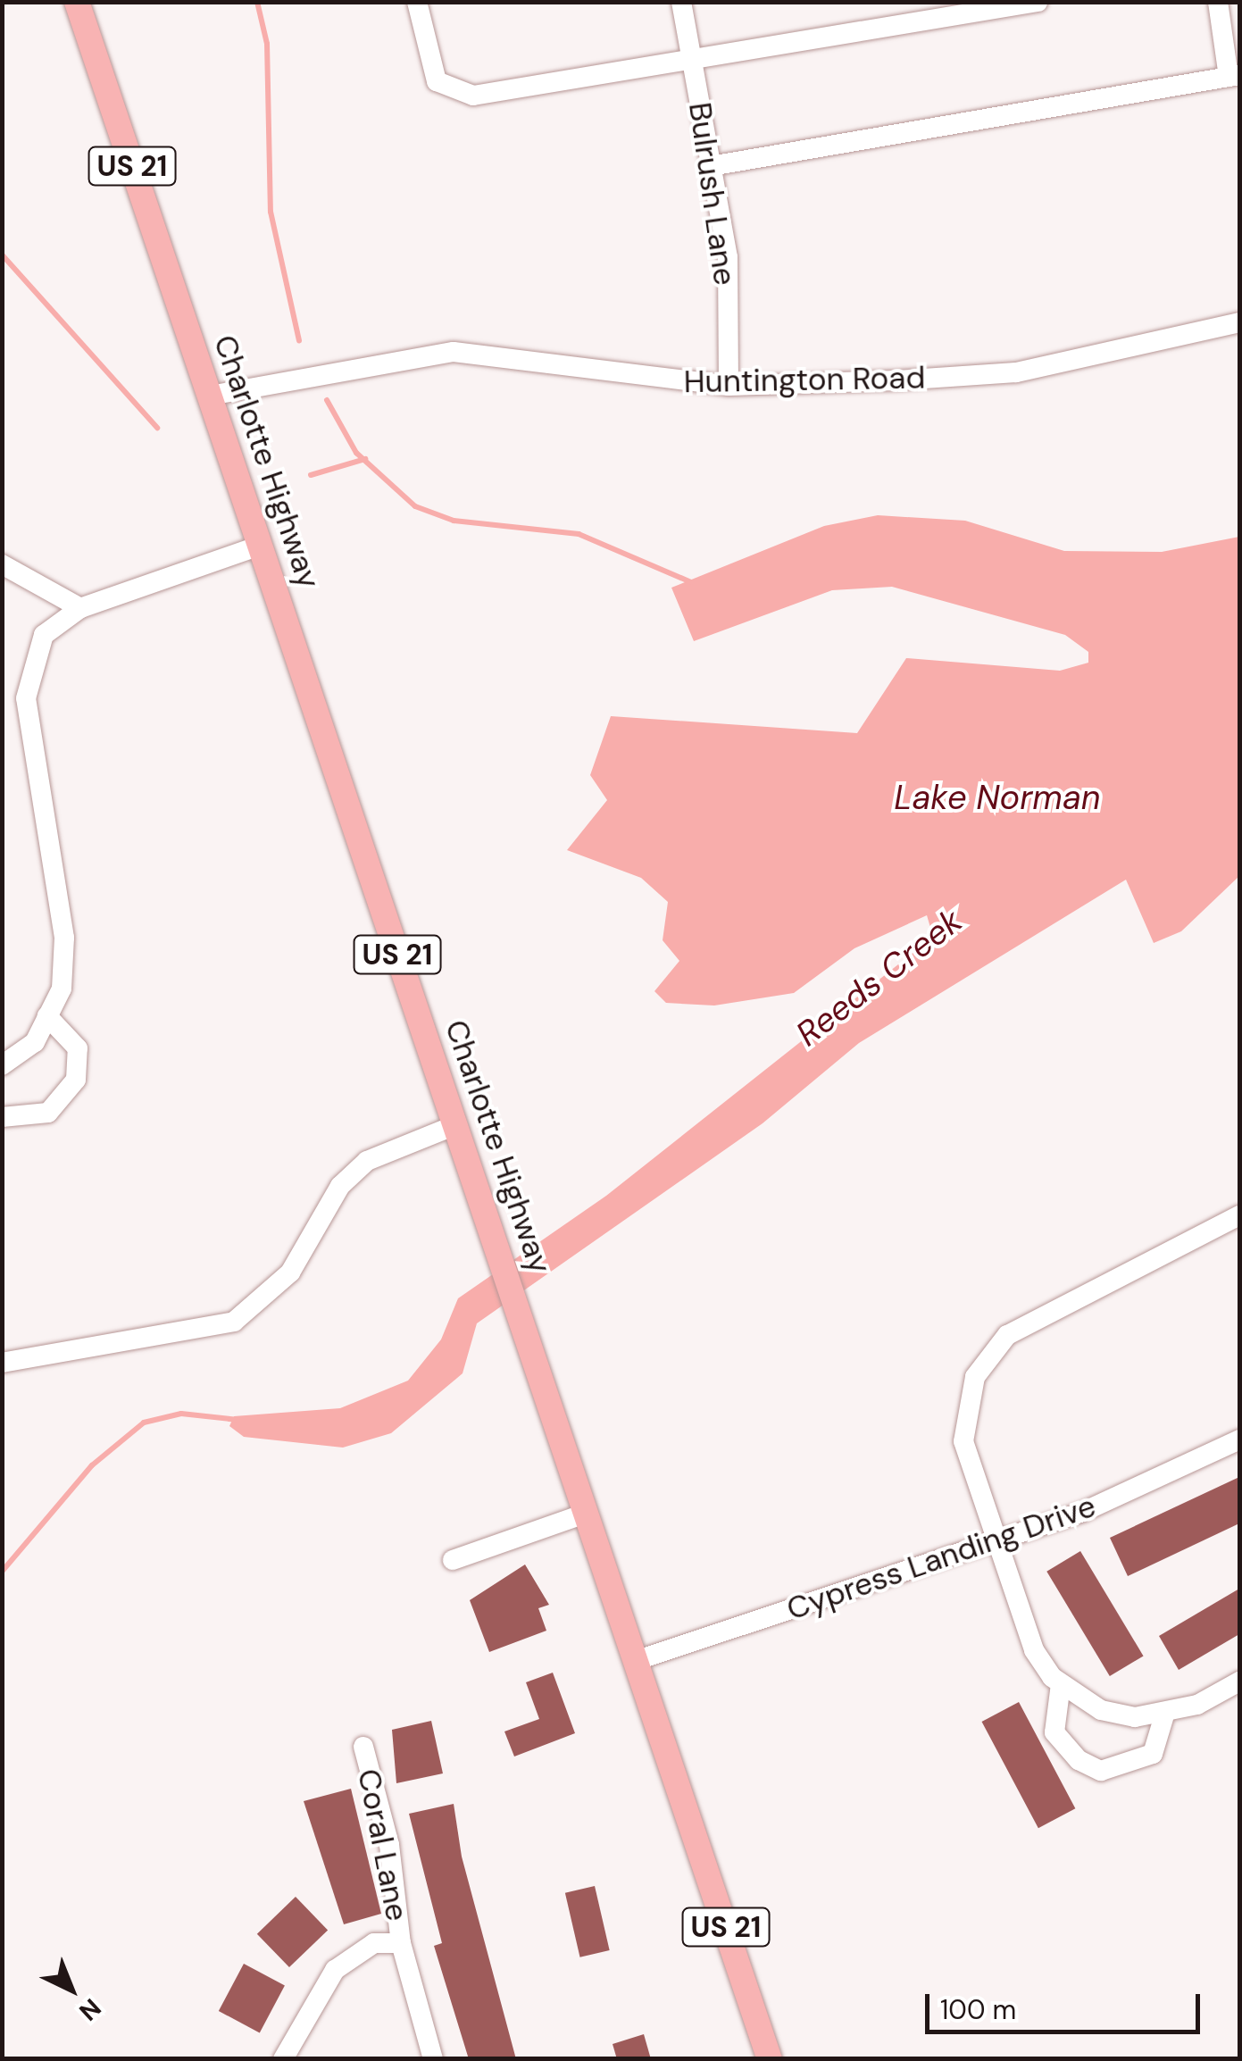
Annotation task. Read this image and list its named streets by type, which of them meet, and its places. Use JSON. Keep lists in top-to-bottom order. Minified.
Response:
{"streets":{"main road":["US 21","Charlotte Highway"],"street":["Bulrush Lane","Huntington Road","Cypress Landing Drive","Coral Lane"]},"crossings":[["Bulrush Lane","Huntington Road"],["Huntington Road","Charlotte Highway"],["Charlotte Highway","Cypress Landing Drive"]],"water":["Lake Norman","Reeds Creek"],"scale_bar":"100 m","north":"bottom right"}
